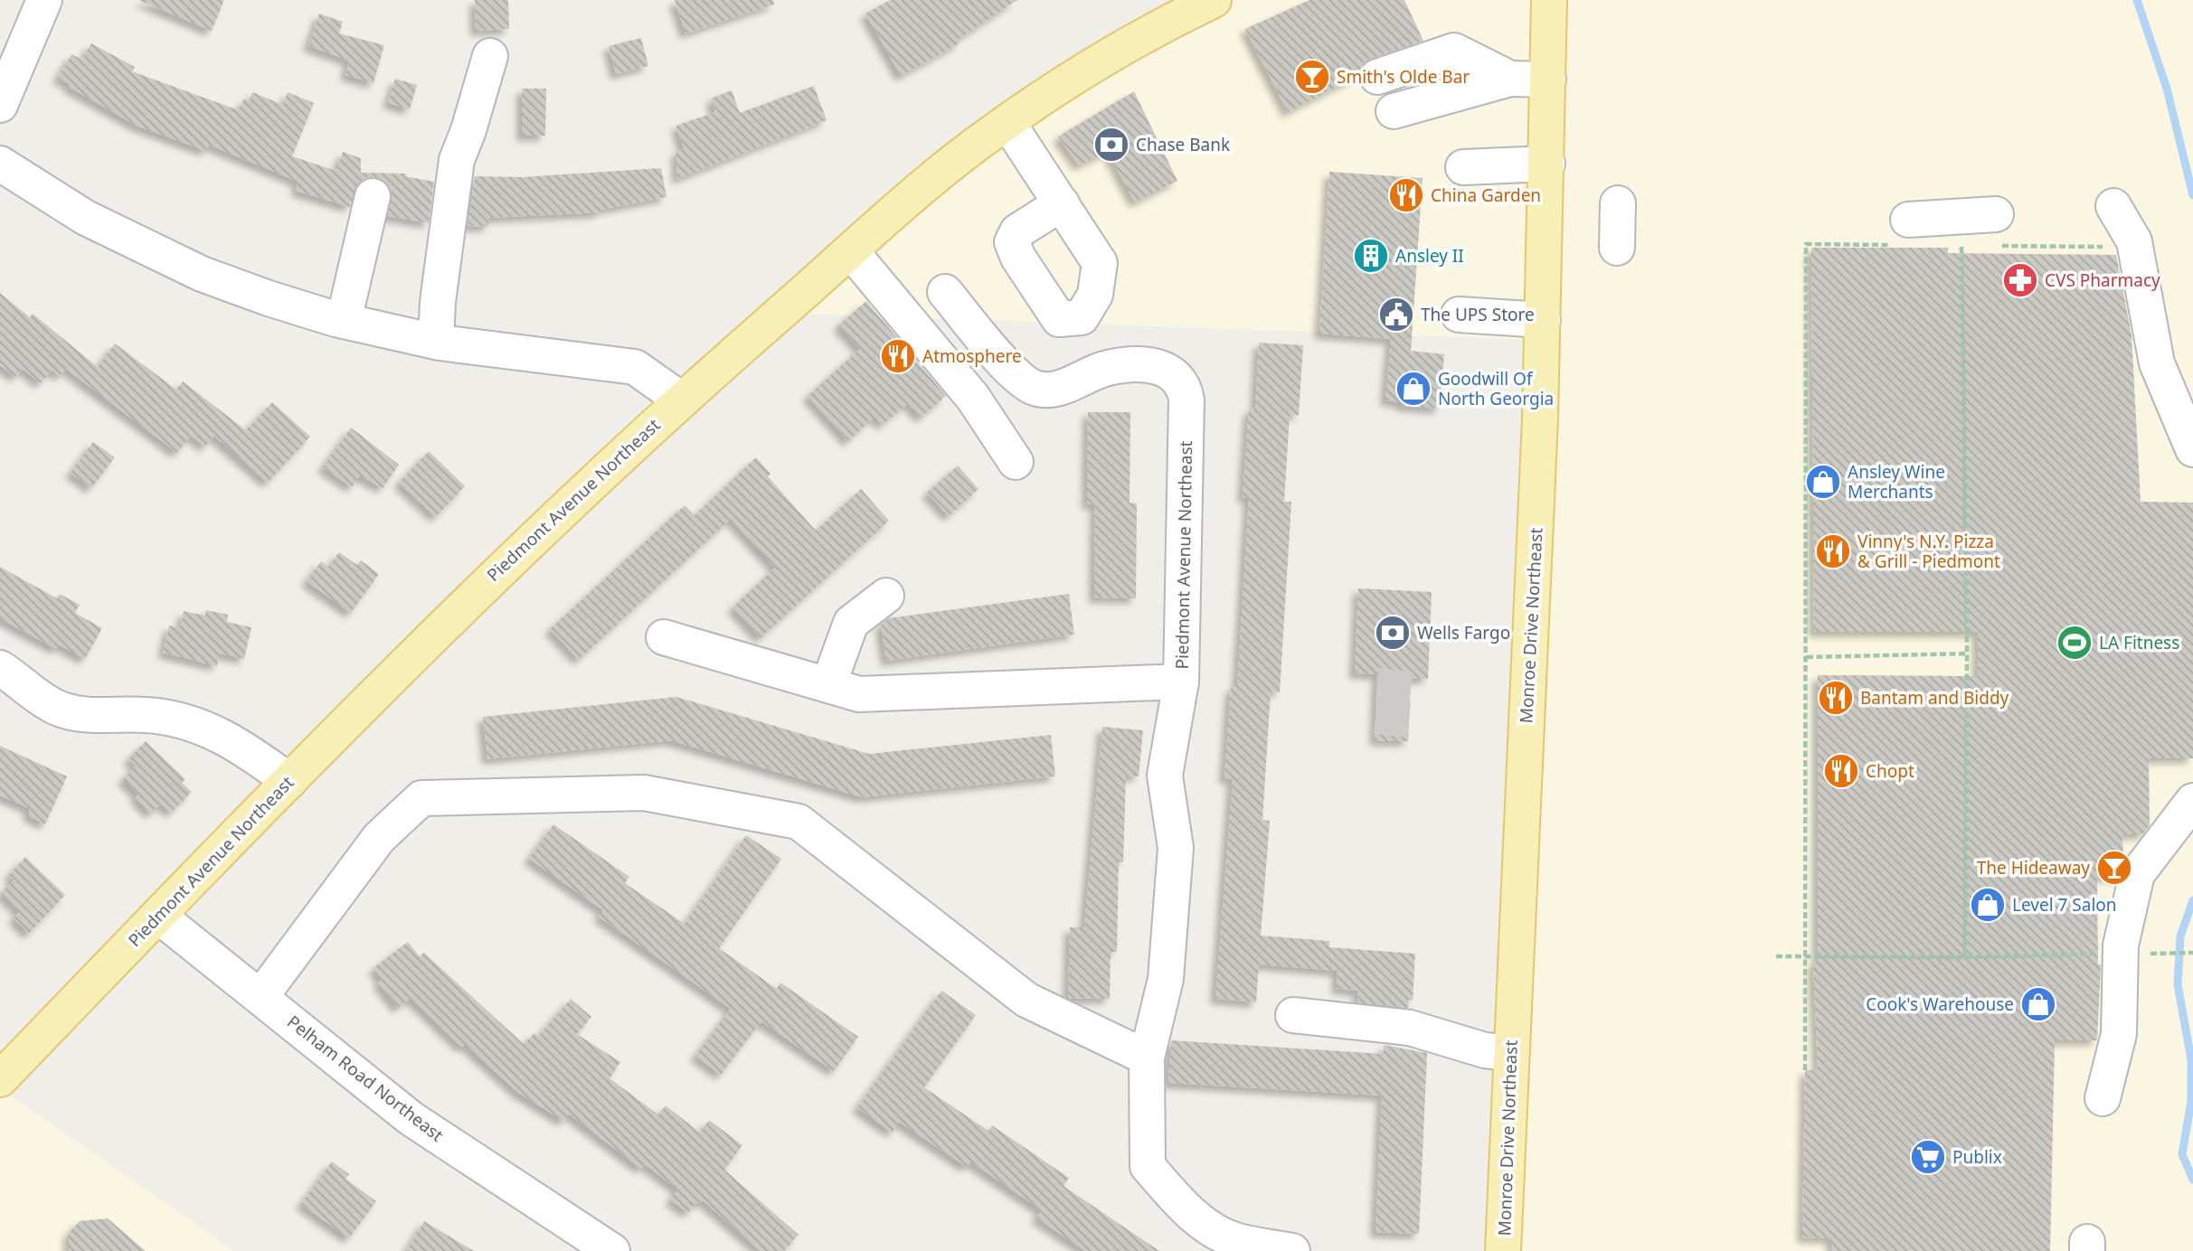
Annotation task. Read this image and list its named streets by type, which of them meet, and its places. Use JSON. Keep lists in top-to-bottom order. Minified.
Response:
{"streets":{"main road":["Piedmont Avenue Northeast","Monroe Drive Northeast"],"street":["Pelham Road Northeast"]},"crossings":[["Piedmont Avenue Northeast","Pelham Road Northeast"]],"places":{"bar":["Smith's Olde Bar","The Hideaway"],"bank":["Chase Bank","Wells Fargo"],"restaurant":["China Garden","Atmosphere","Vinny's N.Y. Pizza & Grill - Piedmont","Bantam and Biddy","Chopt"],"building":["Ansley II"],"pharmacy":["CVS Pharmacy"],"public building":["The UPS Store"],"shop":["Goodwill Of North Georgia","Ansley Wine Merchants","Level 7 Salon","Cook's Warehouse"],"sports":["LA Fitness"],"supermarket":["Publix"]}}
